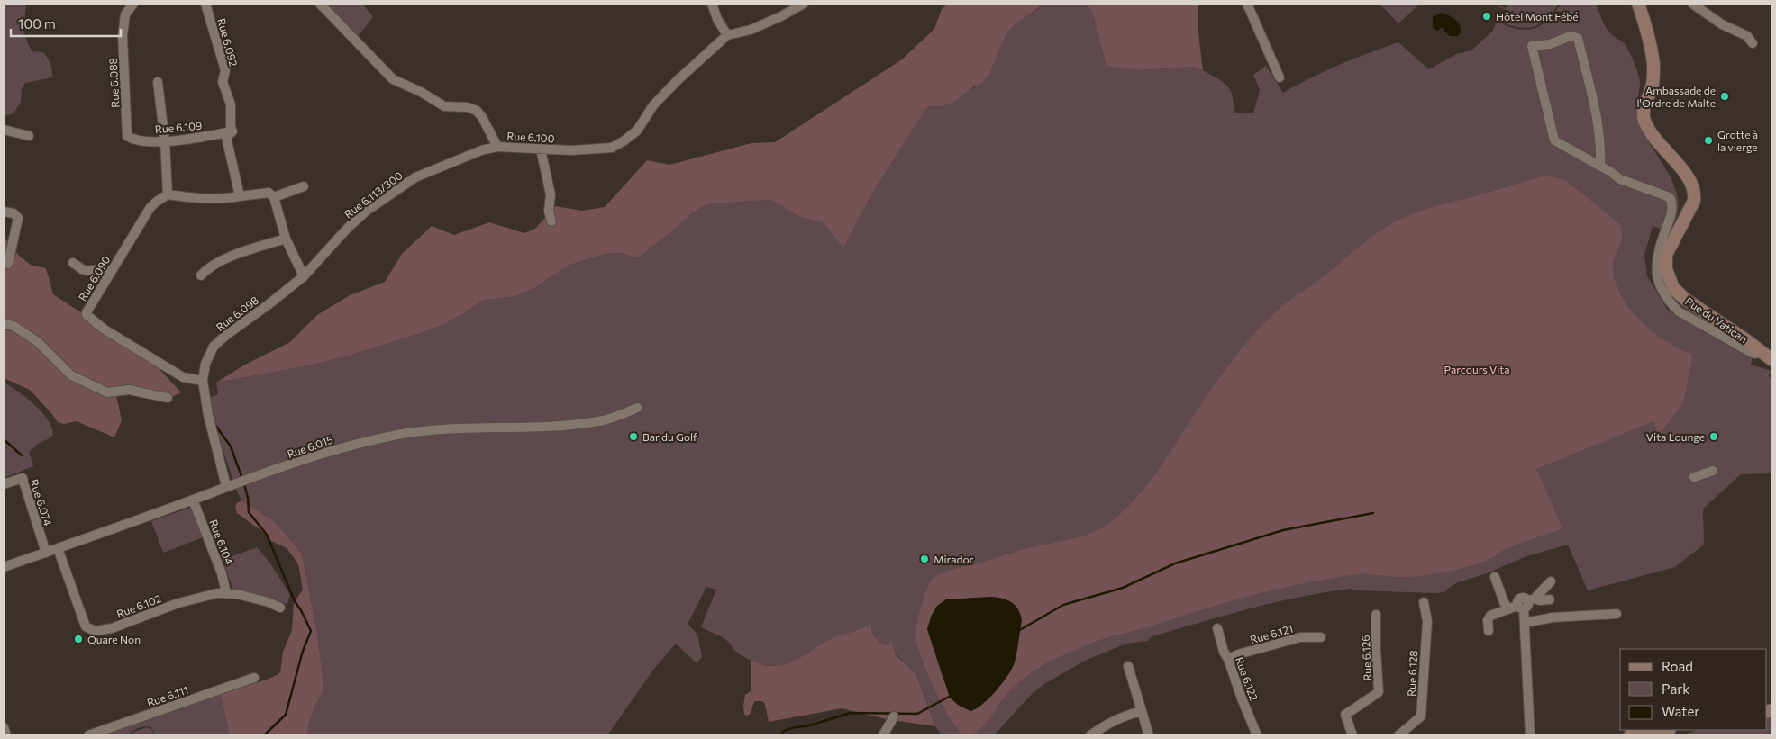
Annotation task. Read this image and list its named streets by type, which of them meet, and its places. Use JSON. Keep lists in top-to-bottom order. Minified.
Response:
{"streets":{"street":["Rue 6.092","Rue 6.088","Rue 6.109","Rue 6.100","Rue 6.113/300","Rue 6.090","Rue 6.098","Rue du Vatican","Rue 6.015","Rue 6.074","Rue 6.104","Rue 6.102","Rue 6.121","Rue 6.126","Rue 6.128","Rue 6.122","Rue 6.111"]},"crossings":[["Rue 6.092","Rue 6.109"],["Rue 6.088","Rue 6.109"],["Rue 6.100","Rue 6.113/300"],["Rue 6.113/300","Rue 6.098"],["Rue 6.090","Rue 6.098"],["Rue 6.015","Rue 6.074"],["Rue 6.015","Rue 6.104"],["Rue 6.015","Rue 6.102"],["Rue 6.104","Rue 6.102"],["Rue 6.121","Rue 6.122"]],"parks":["Parcours Vita"],"places":["Hôtel Mont Fébé","Ambassade de l'Ordre de Malte","Grotte à la vierge","Bar du Golf","Vita Lounge","Mirador","Quare Non"],"legend":["Road","Park","Water"],"scale_bar":"100 m"}
